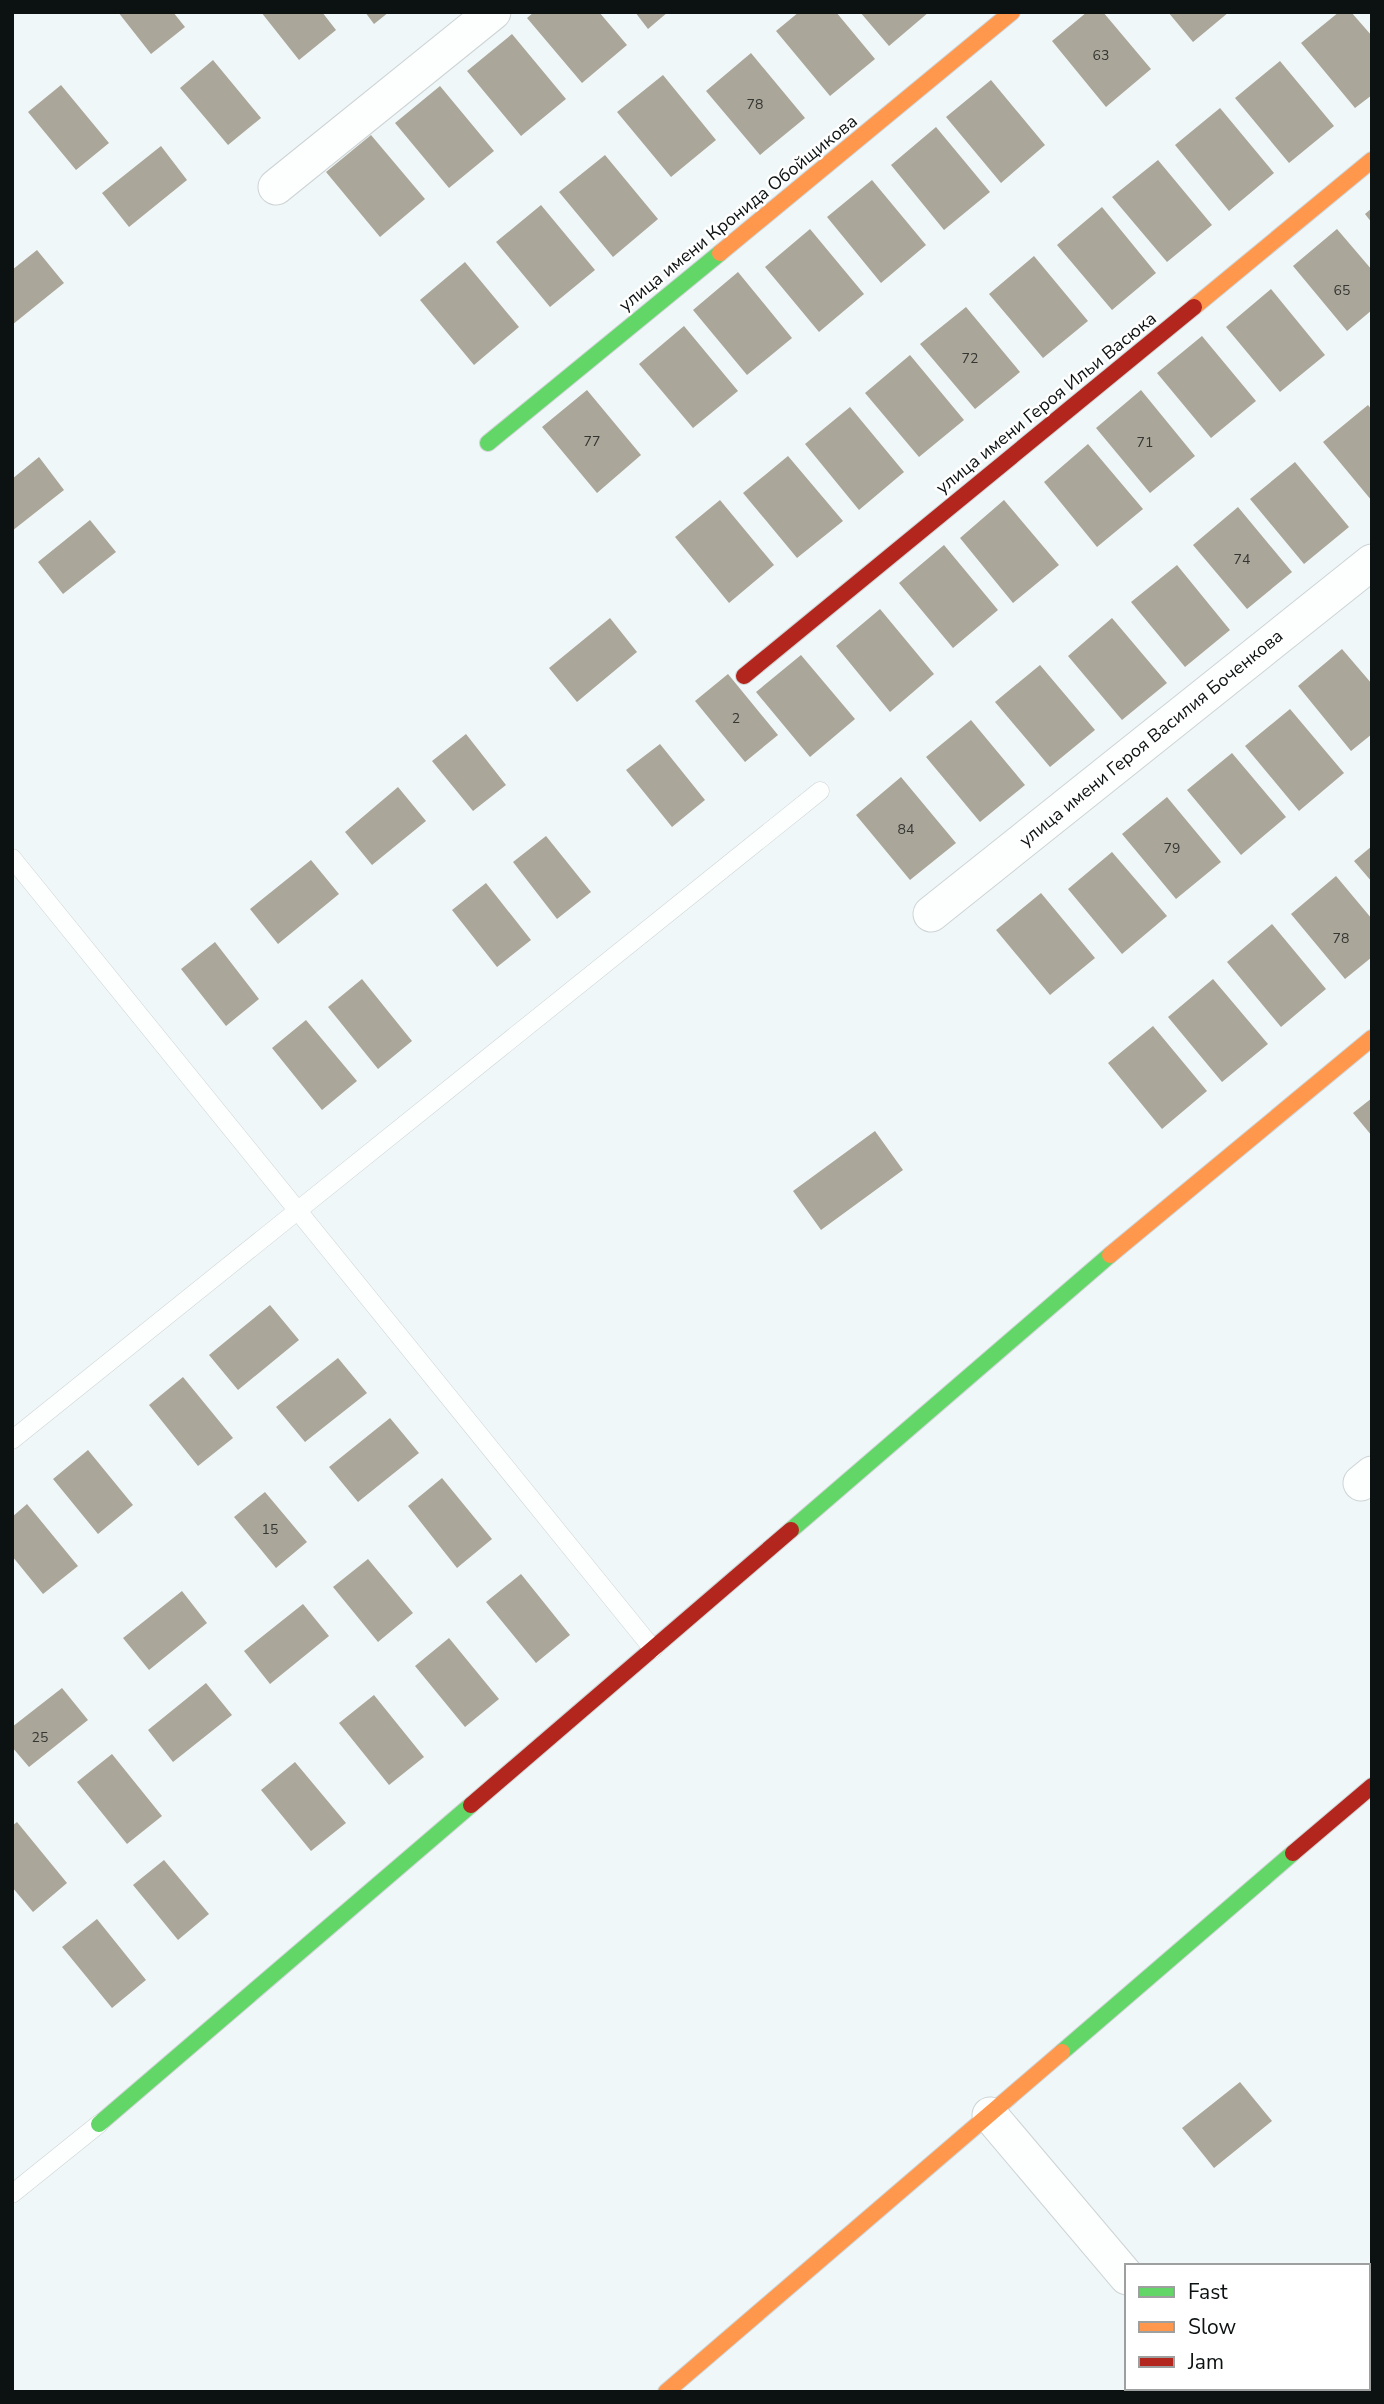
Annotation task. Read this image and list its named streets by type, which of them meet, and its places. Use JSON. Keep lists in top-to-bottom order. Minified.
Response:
{"streets":{"street":["улица имени Кронида Обойщикова","улица имени Героя Ильи Васюка","улица имени Героя Василия Боченкова"]},"house_numbers":["63","78","65","72","77","71","74","2","84","79","78","15","25"],"legend":["Fast","Slow","Jam"]}
